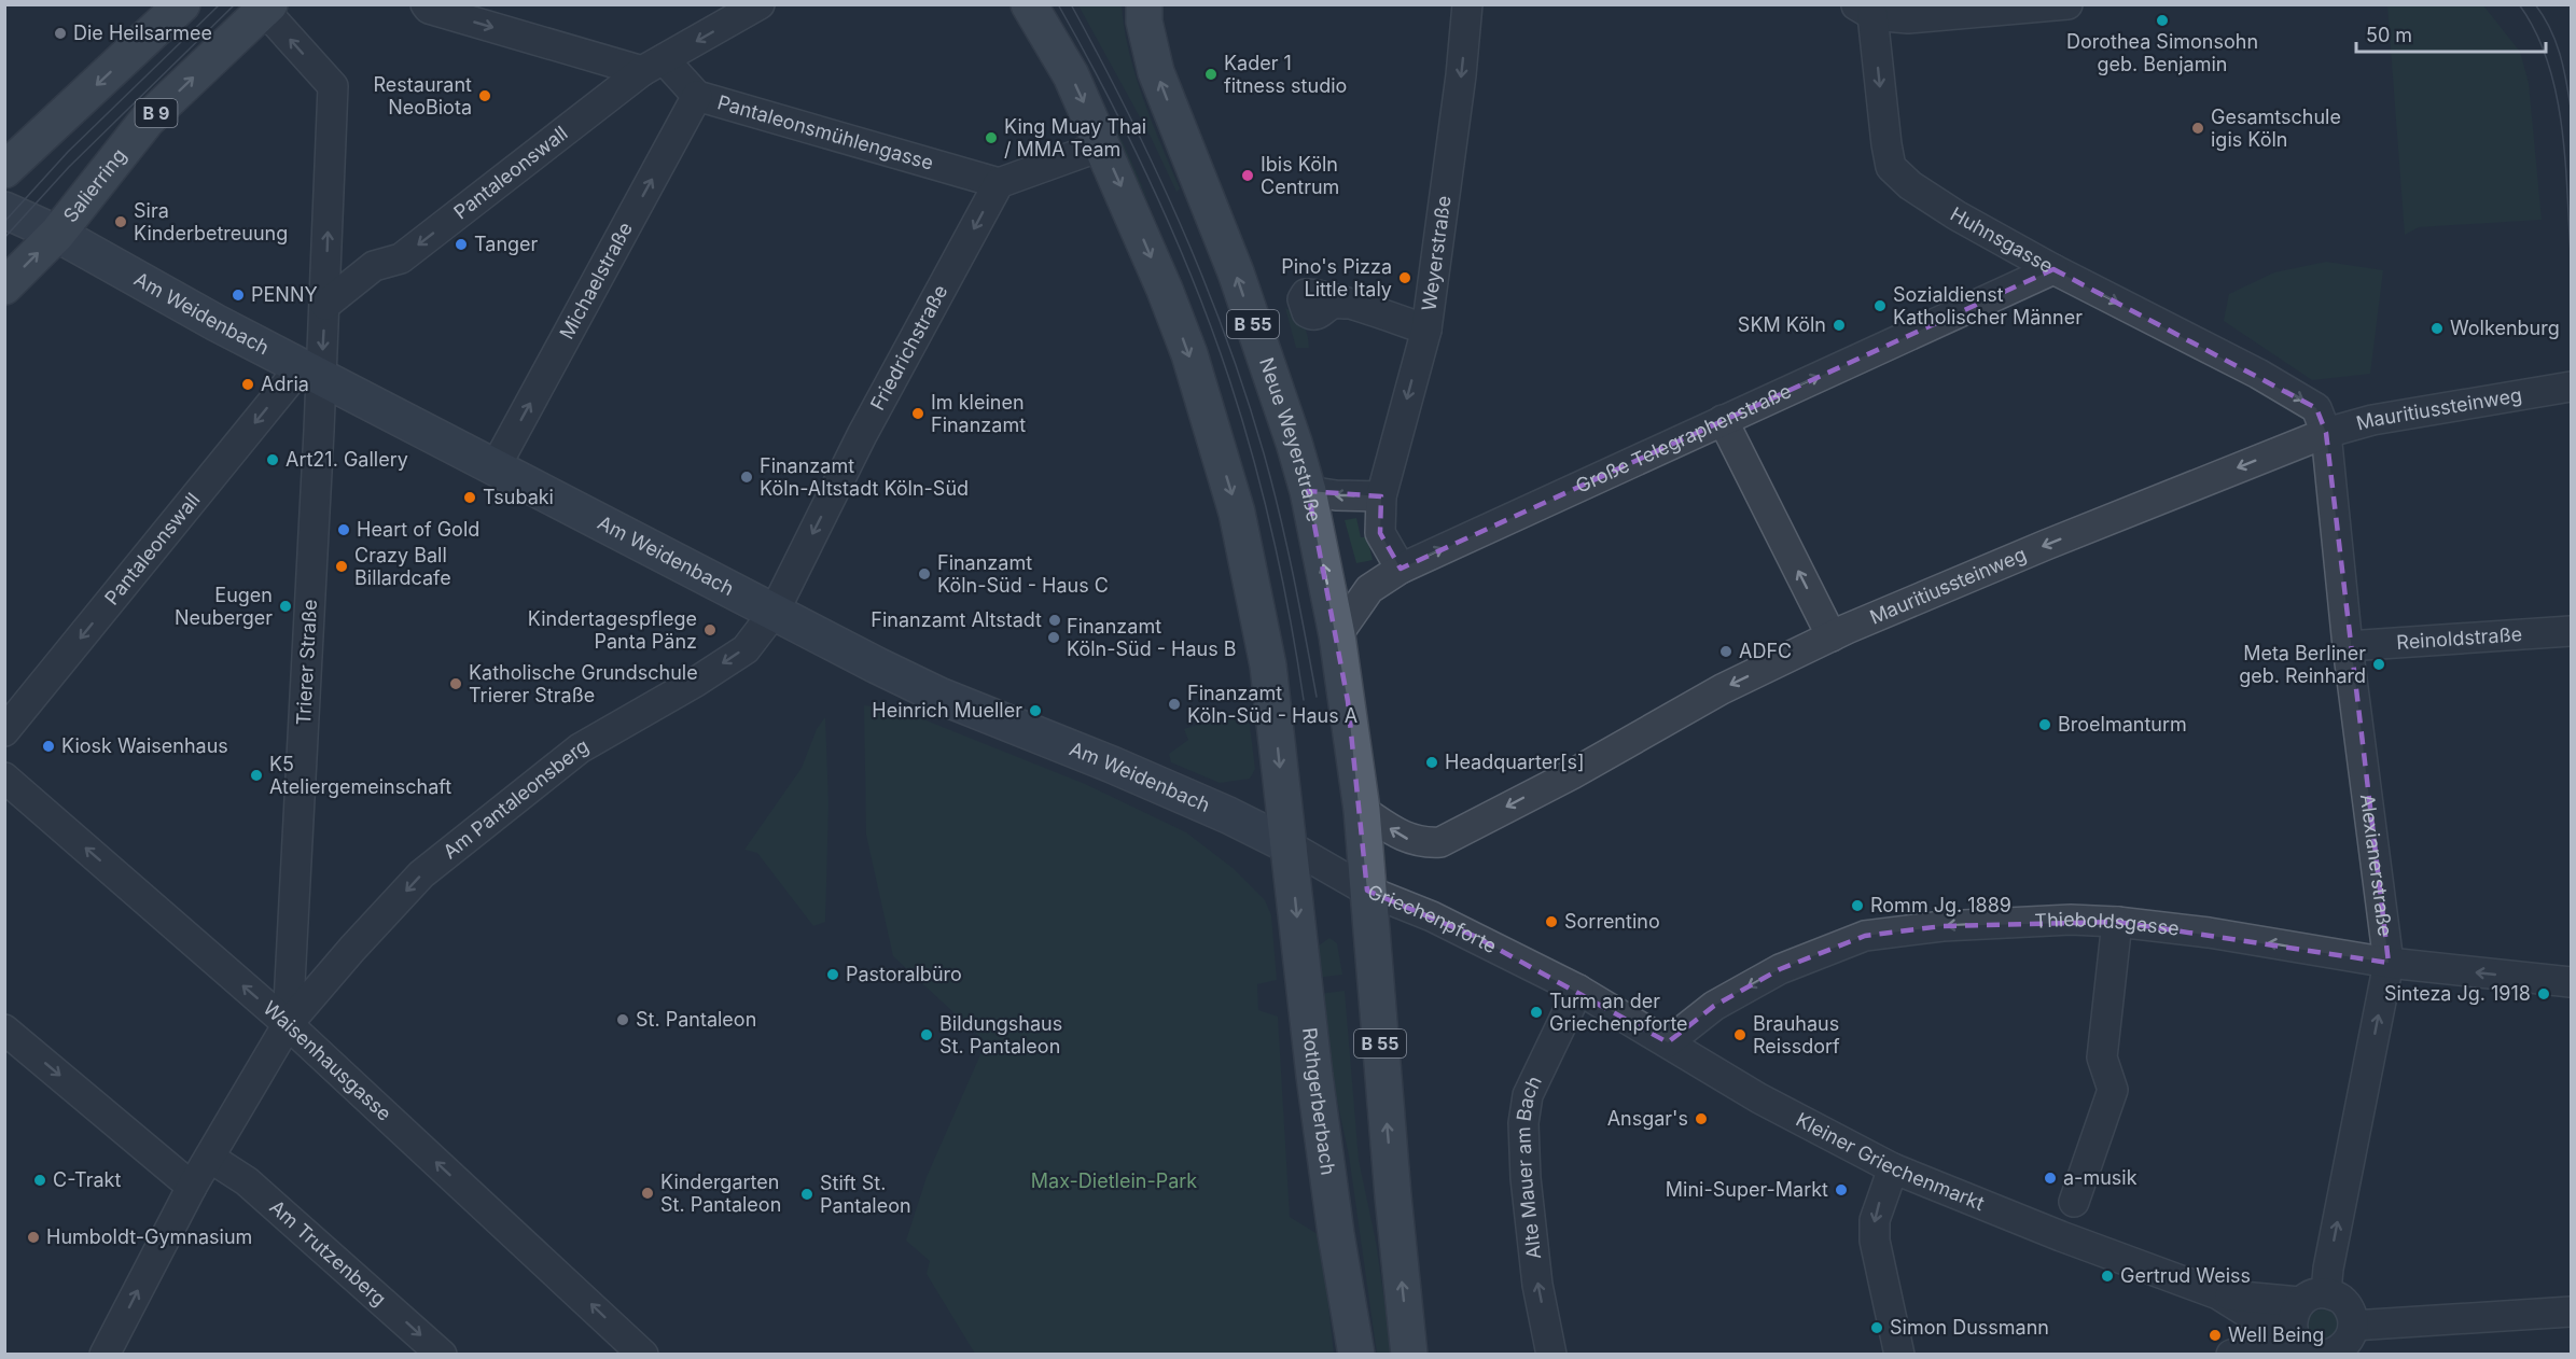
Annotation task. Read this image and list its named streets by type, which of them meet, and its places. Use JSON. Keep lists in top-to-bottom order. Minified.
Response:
{"streets":{"main road":["B 9","Salierring","B 55","Neue Weyerstraße","Rothgerberbach"],"street":["Pantaleonsmühlengasse","Pantaleonswall","Huhnsgasse","Weyerstraße","Michaelstraße","Am Weidenbach","Friedrichstraße","Mauritiussteinweg","Große Telegraphenstraße","Reinoldstraße","Trierer Straße","Am Pantaleonsberg","Alexianerstraße","Griechenpforte","Thieboldsgasse","Waisenhausgasse","Kleiner Griechenmarkt","Alte Mauer am Bach","Am Trutzenberg"]},"crossings":[["Pantaleonsmühlengasse","Pantaleonswall"],["Pantaleonsmühlengasse","Michaelstraße"],["Pantaleonsmühlengasse","Friedrichstraße"],["Pantaleonswall","Am Weidenbach"],["Pantaleonswall","Trierer Straße"],["Salierring","Am Weidenbach"],["Huhnsgasse","Mauritiussteinweg"],["Huhnsgasse","Große Telegraphenstraße"],["Huhnsgasse","Alexianerstraße"],["Weyerstraße","Große Telegraphenstraße"],["Michaelstraße","Am Weidenbach"],["Am Weidenbach","Friedrichstraße"],["Am Weidenbach","Trierer Straße"],["Am Weidenbach","Am Pantaleonsberg"],["Am Weidenbach","Griechenpforte"],["Am Weidenbach","Rothgerberbach"],["B 55","Neue Weyerstraße"],["B 55","Griechenpforte"],["Friedrichstraße","Am Pantaleonsberg"],["Mauritiussteinweg","Neue Weyerstraße"],["Mauritiussteinweg","Alexianerstraße"],["Große Telegraphenstraße","Neue Weyerstraße"],["Neue Weyerstraße","Griechenpforte"],["Reinoldstraße","Alexianerstraße"],["Trierer Straße","Am Pantaleonsberg"],["Trierer Straße","Waisenhausgasse"],["Am Pantaleonsberg","Waisenhausgasse"],["Am Pantaleonsberg","Am Trutzenberg"],["Alexianerstraße","Thieboldsgasse"],["Alexianerstraße","Kleiner Griechenmarkt"],["Griechenpforte","Rothgerberbach"],["Griechenpforte","Kleiner Griechenmarkt"],["Griechenpforte","Alte Mauer am Bach"],["Thieboldsgasse","Kleiner Griechenmarkt"],["Kleiner Griechenmarkt","Alte Mauer am Bach"]],"one_way":["Pantaleonswall","Huhnsgasse","Weyerstraße","Michaelstraße","Friedrichstraße","Mauritiussteinweg","Große Telegraphenstraße","Thieboldsgasse","Waisenhausgasse","Alte Mauer am Bach","Am Trutzenberg"],"parks":["Max-Dietlein-Park"],"places":["Dorothea Simonsohn geb. Benjamin","Die Heilsarmee","Kader 1 fitness studio","Restaurant NeoBiota","Gesamtschule igis Köln","King Muay Thai / MMA Team","Ibis Köln Centrum","Sira Kinderbetreuung","Tanger","Pino's Pizza Little Italy","PENNY","Sozialdienst Katholischer Männer","SKM Köln","Wolkenburg","Adria","Im kleinen Finanzamt","Art21. Gallery","Finanzamt Köln-Altstadt Köln-Süd","Tsubaki","Heart of Gold","Crazy Ball Billardcafe","Finanzamt Köln-Süd - Haus C","Eugen Neuberger","Finanzamt Altstadt","Kindertagespflege Panta Pänz","Finanzamt Köln-Süd - Haus B","ADFC","Meta Berliner geb. Reinhard","Katholische Grundschule Trierer Straße","Finanzamt Köln-Süd - Haus A","Heinrich Mueller","Broelmanturm","Kiosk Waisenhaus","Headquarter[s]","K5 Ateliergemeinschaft","Romm Jg. 1889","Sorrentino","Pastoralbüro","Sinteza Jg. 1918","Turm an der Griechenpforte","St. Pantaleon","Bildungshaus St. Pantaleon","Brauhaus Reissdorf","Ansgar's","a-musik","C-Trakt","Mini-Super-Markt","Kindergarten St. Pantaleon","Stift St. Pantaleon","Humboldt-Gymnasium","Gertrud Weiss","Simon Dussmann","Well Being"],"scale_bar":"50 m"}
